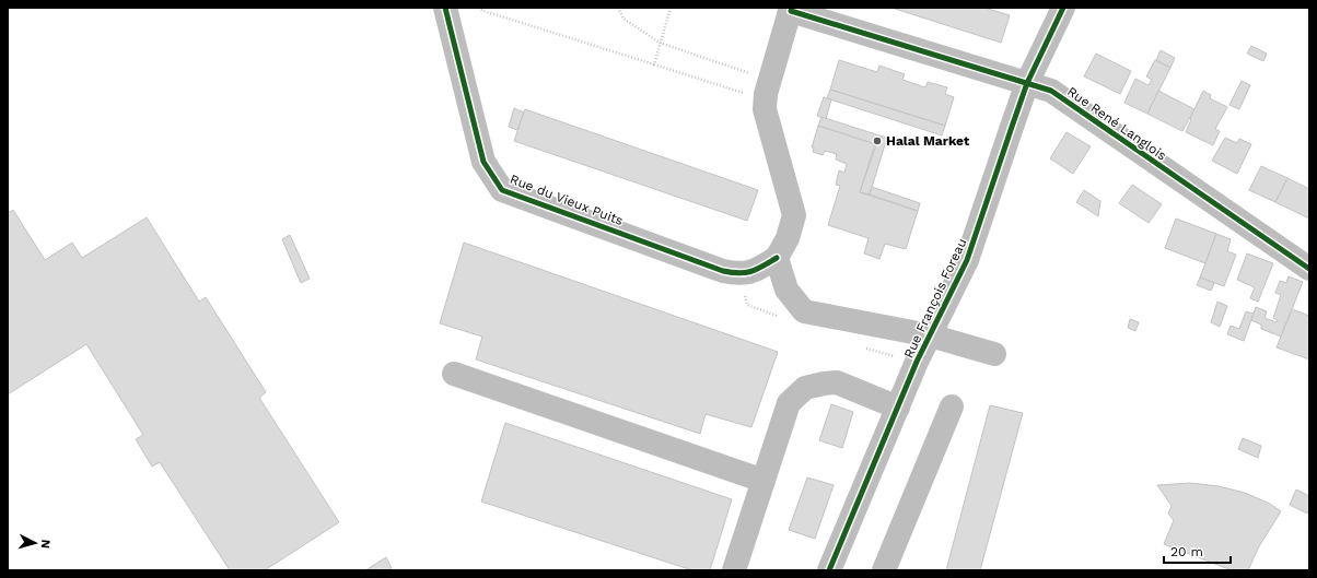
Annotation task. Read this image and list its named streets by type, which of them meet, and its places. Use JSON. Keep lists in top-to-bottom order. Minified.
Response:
{"streets":{"street":["Rue René Langlois","Rue du Vieux Puits","Rue François Foreau"]},"crossings":[["Rue René Langlois","Rue François Foreau"]],"places":["Halal Market"],"scale_bar":"20 m","north":"right"}
